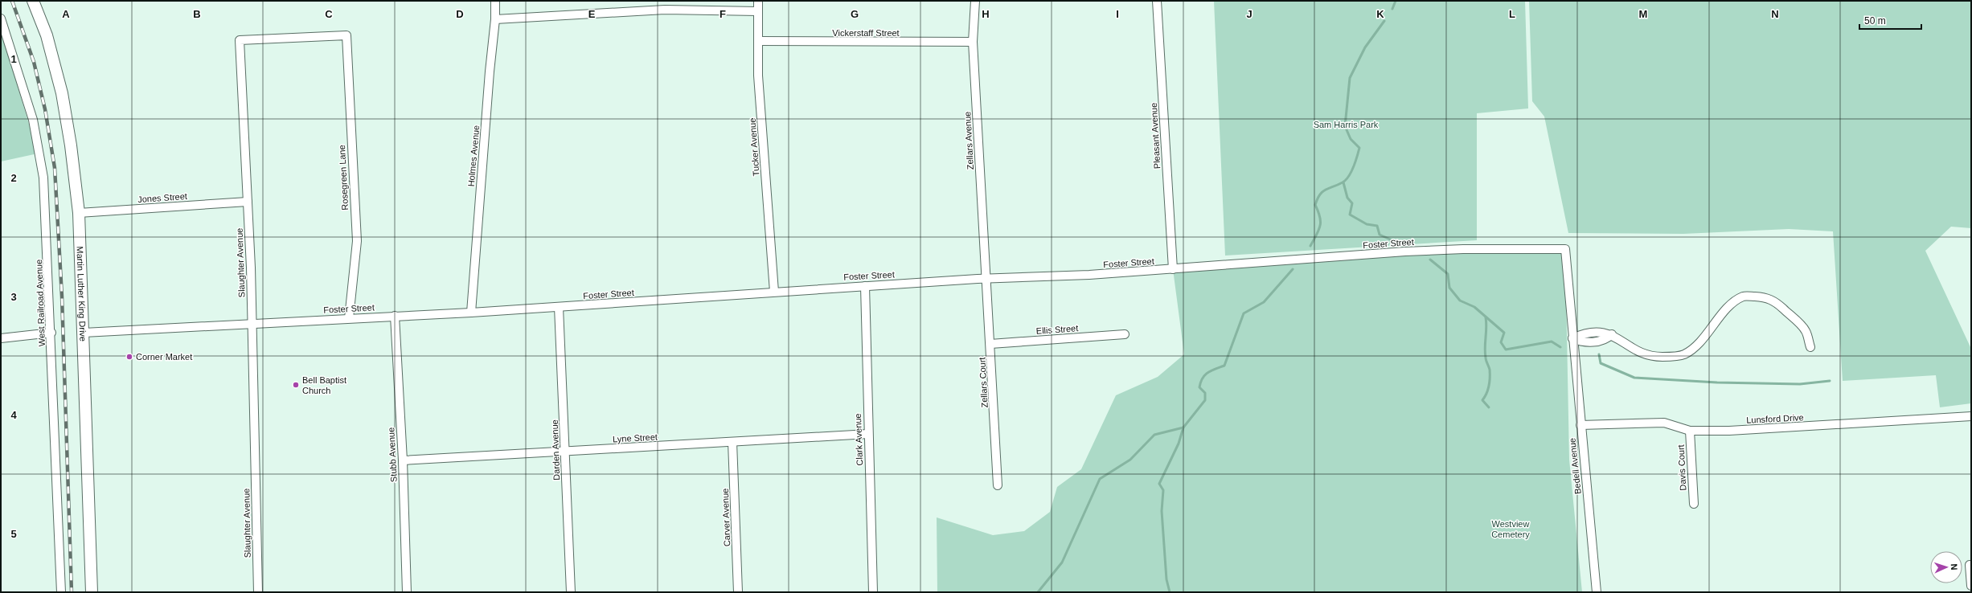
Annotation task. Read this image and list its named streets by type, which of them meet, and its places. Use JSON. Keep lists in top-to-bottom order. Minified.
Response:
{"streets":{"main road":["Martin Luther King Drive"],"street":["Vickerstaff Street","Pleasant Avenue","Zellars Avenue","Tucker Avenue","Holmes Avenue","Rosegreen Lane","Jones Street","Foster Street","Slaughter Avenue","West Railroad Avenue","Ellis Street","Zellars Court","Lunsford Drive","Lyne Street","Clark Avenue","Darden Avenue","Stubb Avenue","Bedell Avenue","Davis Court","Carver Avenue"]},"crossings":[["Vickerstaff Street","Zellars Avenue"],["Vickerstaff Street","Tucker Avenue"],["Pleasant Avenue","Foster Street"],["Zellars Avenue","Foster Street"],["Zellars Avenue","Zellars Court"],["Tucker Avenue","Foster Street"],["Holmes Avenue","Foster Street"],["Rosegreen Lane","Foster Street"],["Rosegreen Lane","Slaughter Avenue"],["Jones Street","Slaughter Avenue"],["Jones Street","Martin Luther King Drive"],["Foster Street","Slaughter Avenue"],["Foster Street","Martin Luther King Drive"],["Foster Street","Zellars Court"],["Foster Street","Clark Avenue"],["Foster Street","Darden Avenue"],["Foster Street","Stubb Avenue"],["Foster Street","Bedell Avenue"],["Ellis Street","Zellars Court"],["Lunsford Drive","Bedell Avenue"],["Lunsford Drive","Davis Court"],["Lyne Street","Clark Avenue"],["Lyne Street","Darden Avenue"],["Lyne Street","Stubb Avenue"],["Lyne Street","Carver Avenue"]],"parks":["Sam Harris Park","Westview Cemetery"],"places":["Corner Market","Bell Baptist Church"],"scale_bar":"50 m","north":"right","grid":{"columns":["A","B","C","D","E","F","G","H","I","J","K","L","M","N"],"rows":["1","2","3","4","5"]}}
